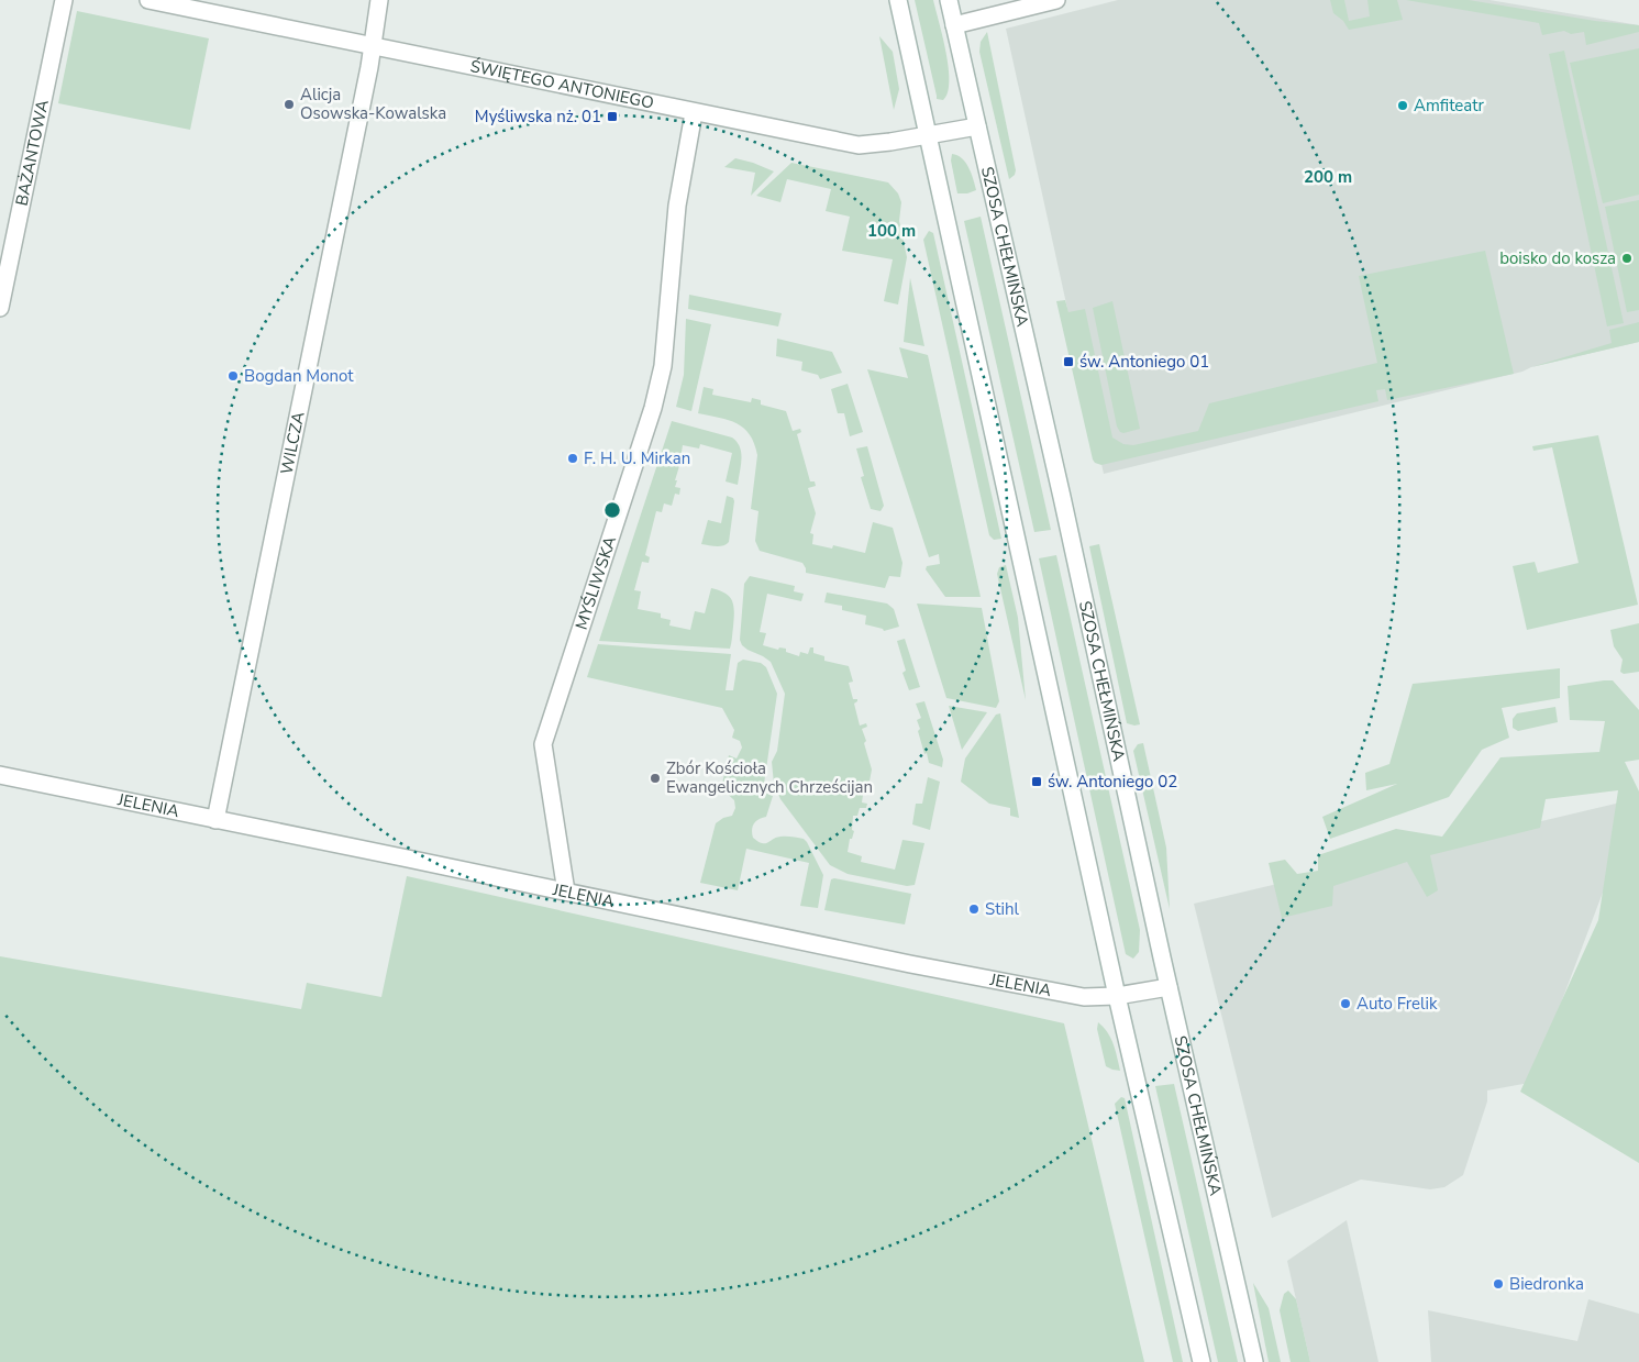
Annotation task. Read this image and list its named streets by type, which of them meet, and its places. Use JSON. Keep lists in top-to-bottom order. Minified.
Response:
{"streets":{"street":["ŚWIĘTEGO ANTONIEGO","BAŻANTOWA","SZOSA CHEŁMIŃSKA","WILCZA","MYŚLIWSKA","JELENIA"]},"crossings":[["ŚWIĘTEGO ANTONIEGO","SZOSA CHEŁMIŃSKA"],["ŚWIĘTEGO ANTONIEGO","WILCZA"],["ŚWIĘTEGO ANTONIEGO","MYŚLIWSKA"],["SZOSA CHEŁMIŃSKA","JELENIA"],["WILCZA","JELENIA"],["MYŚLIWSKA","JELENIA"]],"places":{"other":["Alicja Osowska-Kowalska","Amfiteatr","boisko do kosza","Bogdan Monot","F. H. U. Mirkan","Zbór Kościoła Ewangelicznych Chrześcijan","Stihl","Auto Frelik","Biedronka"],"transit":["Myśliwska nż. 01","św. Antoniego 01","św. Antoniego 02"]},"rings":["200 m","100 m"]}
